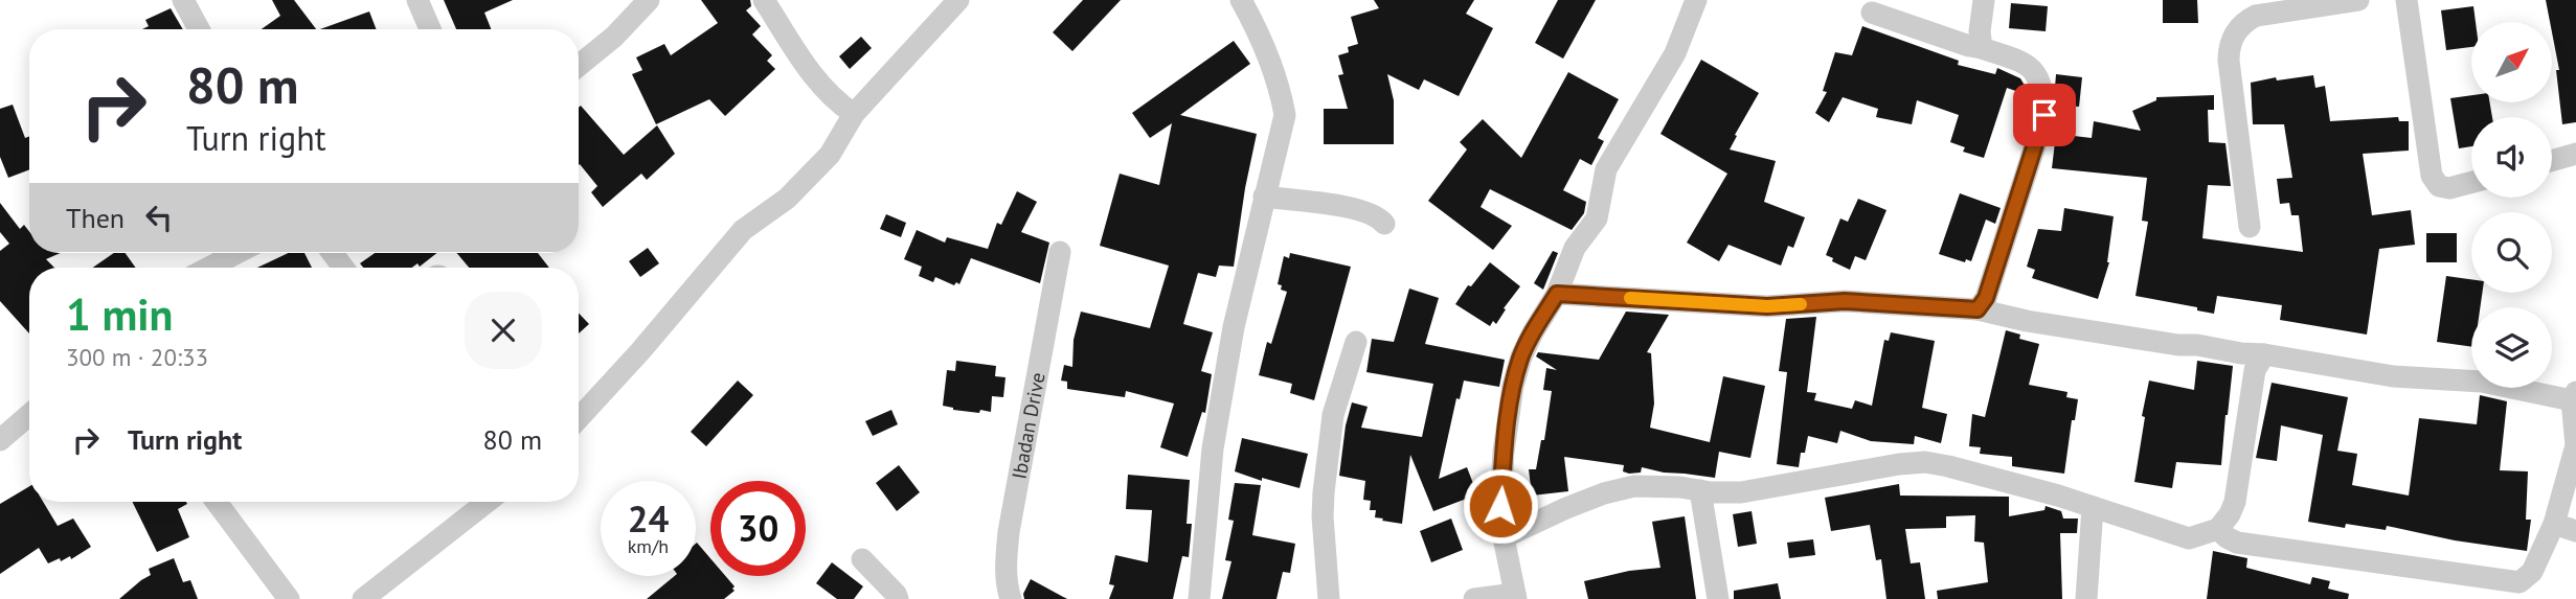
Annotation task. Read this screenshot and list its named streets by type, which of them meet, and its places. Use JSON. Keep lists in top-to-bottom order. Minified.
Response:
{"streets":{"street":["Ibadan Drive"]},"north":"top right","page":{"turn":["80 m","Turn right"],"then":"Then","heading":["1 min","300 m · 20:33"],"list":[{"name":"Turn right","value":"80 m"}],"speed":"24 km/h","limit":"30"}}
